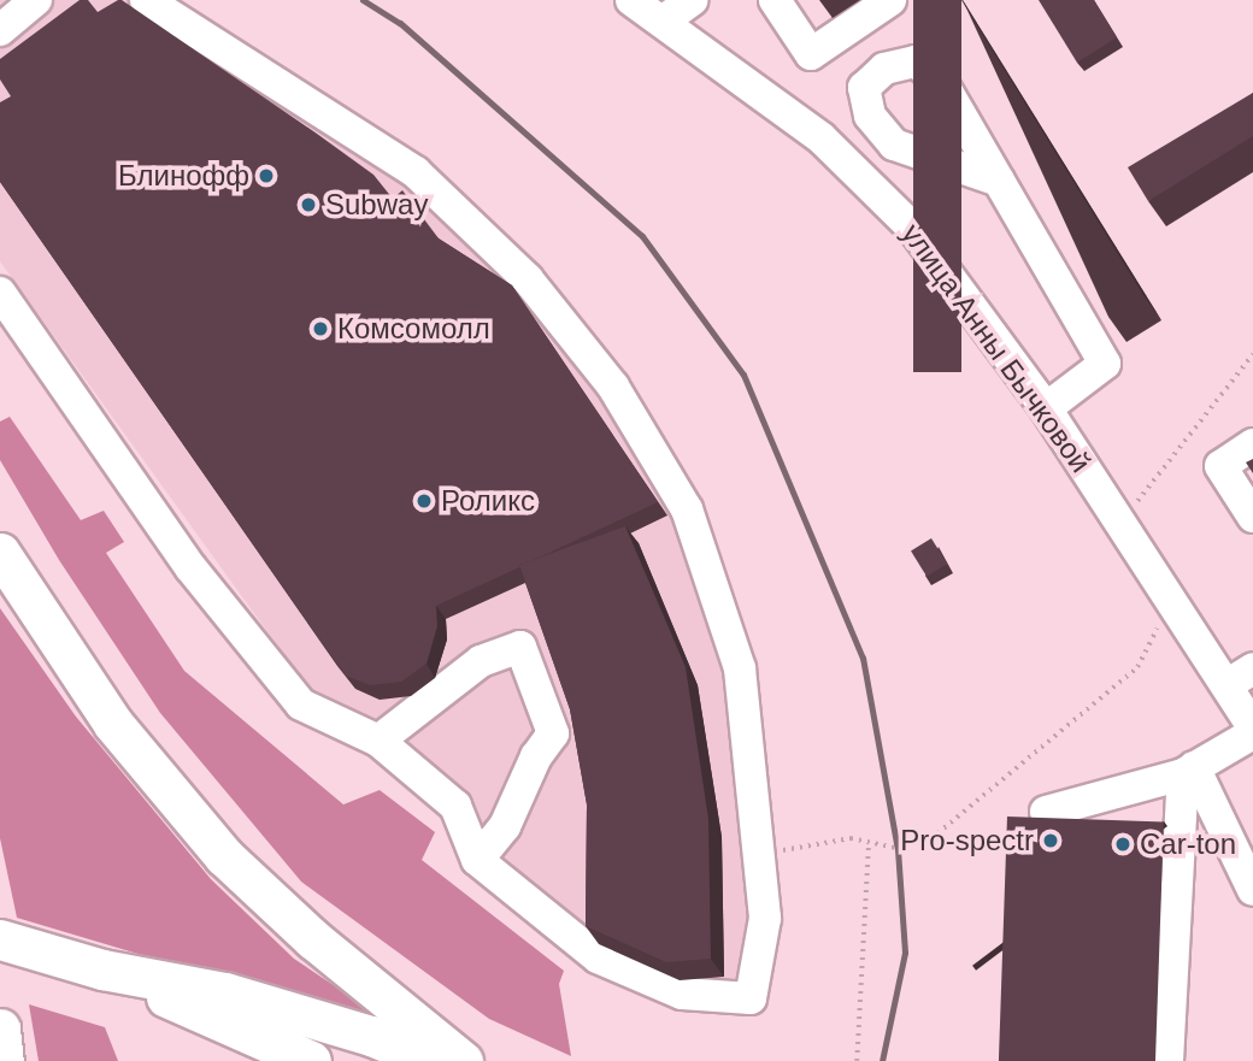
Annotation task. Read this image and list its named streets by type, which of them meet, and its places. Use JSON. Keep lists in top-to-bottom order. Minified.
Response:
{"streets":{"street":["улица Анны Бычковой"]},"places":["Блинофф","Subway","Комсомолл","Роликс","Pro-spectr","Car-ton"]}
